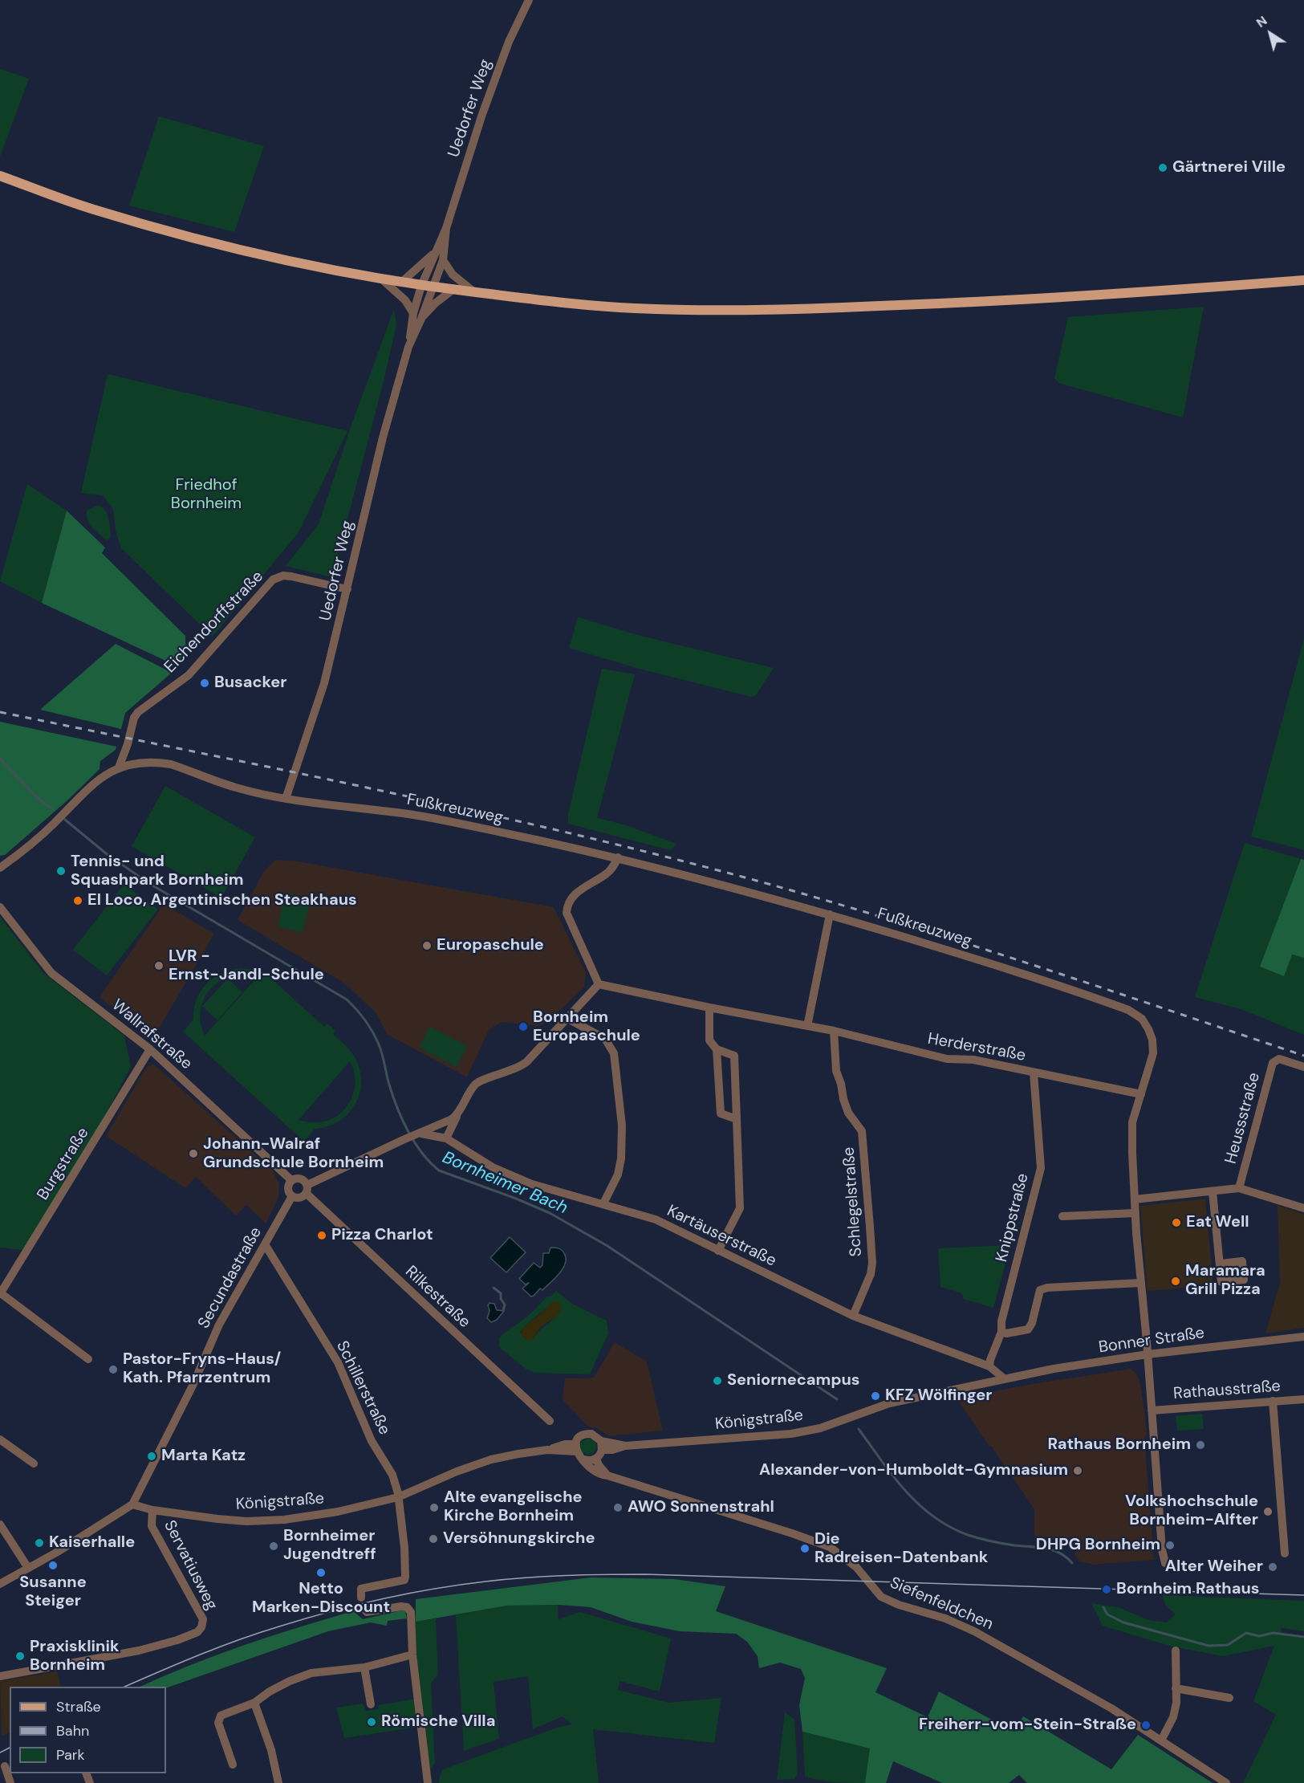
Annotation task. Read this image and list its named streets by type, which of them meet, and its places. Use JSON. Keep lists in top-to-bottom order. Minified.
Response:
{"streets":{"street":["Uedorfer Weg","Eichendorffstraße","Fußkreuzweg","Wallrafstraße","Herderstraße","Heussstraße","Burgstraße","Schlegelstraße","Knippstraße","Kartäuserstraße","Secundastraße","Rilkestraße","Bonner Straße","Schillerstraße","Rathausstraße","Königstraße","Servatiusweg","Siefenfeldchen"]},"crossings":[["Uedorfer Weg","Eichendorffstraße"],["Uedorfer Weg","Fußkreuzweg"],["Fußkreuzweg","Herderstraße"],["Fußkreuzweg","Bonner Straße"],["Fußkreuzweg","Rathausstraße"],["Wallrafstraße","Burgstraße"],["Wallrafstraße","Secundastraße"],["Wallrafstraße","Rilkestraße"],["Herderstraße","Schlegelstraße"],["Herderstraße","Knippstraße"],["Schlegelstraße","Kartäuserstraße"],["Knippstraße","Kartäuserstraße"],["Kartäuserstraße","Bonner Straße"],["Kartäuserstraße","Königstraße"],["Secundastraße","Rilkestraße"],["Secundastraße","Schillerstraße"],["Secundastraße","Königstraße"],["Bonner Straße","Königstraße"],["Schillerstraße","Königstraße"],["Königstraße","Servatiusweg"],["Königstraße","Siefenfeldchen"]],"water":["Bornheimer Bach"],"parks":["Friedhof Bornheim"],"places":["Gärtnerei Ville","Busacker","Tennis- und Squashpark Bornheim","El Loco, Argentinischen Steakhaus","Europaschule","LVR - Ernst-Jandl-Schule","Bornheim Europaschule","Johann-Walraf Grundschule Bornheim","Eat Well","Pizza Charlot","Maramara Grill Pizza","Pastor-Fryns-Haus/ Kath. Pfarrzentrum","Seniornecampus","KFZ Wölfinger","Rathaus Bornheim","Marta Katz","Alexander-von-Humboldt-Gymnasium","Alte evangelische Kirche Bornheim","AWO Sonnenstrahl","Volkshochschule Bornheim-Alfter","Versöhnungskirche","Kaiserhalle","DHPG Bornheim","Bornheimer Jugendtreff","Die Radreisen-Datenbank","Susanne Steiger","Alter Weiher","Netto Marken-Discount","Bornheim Rathaus","Praxisklinik Bornheim","Römische Villa","Freiherr-vom-Stein-Straße"],"legend":["Straße","Bahn","Park"],"north":"top left"}
